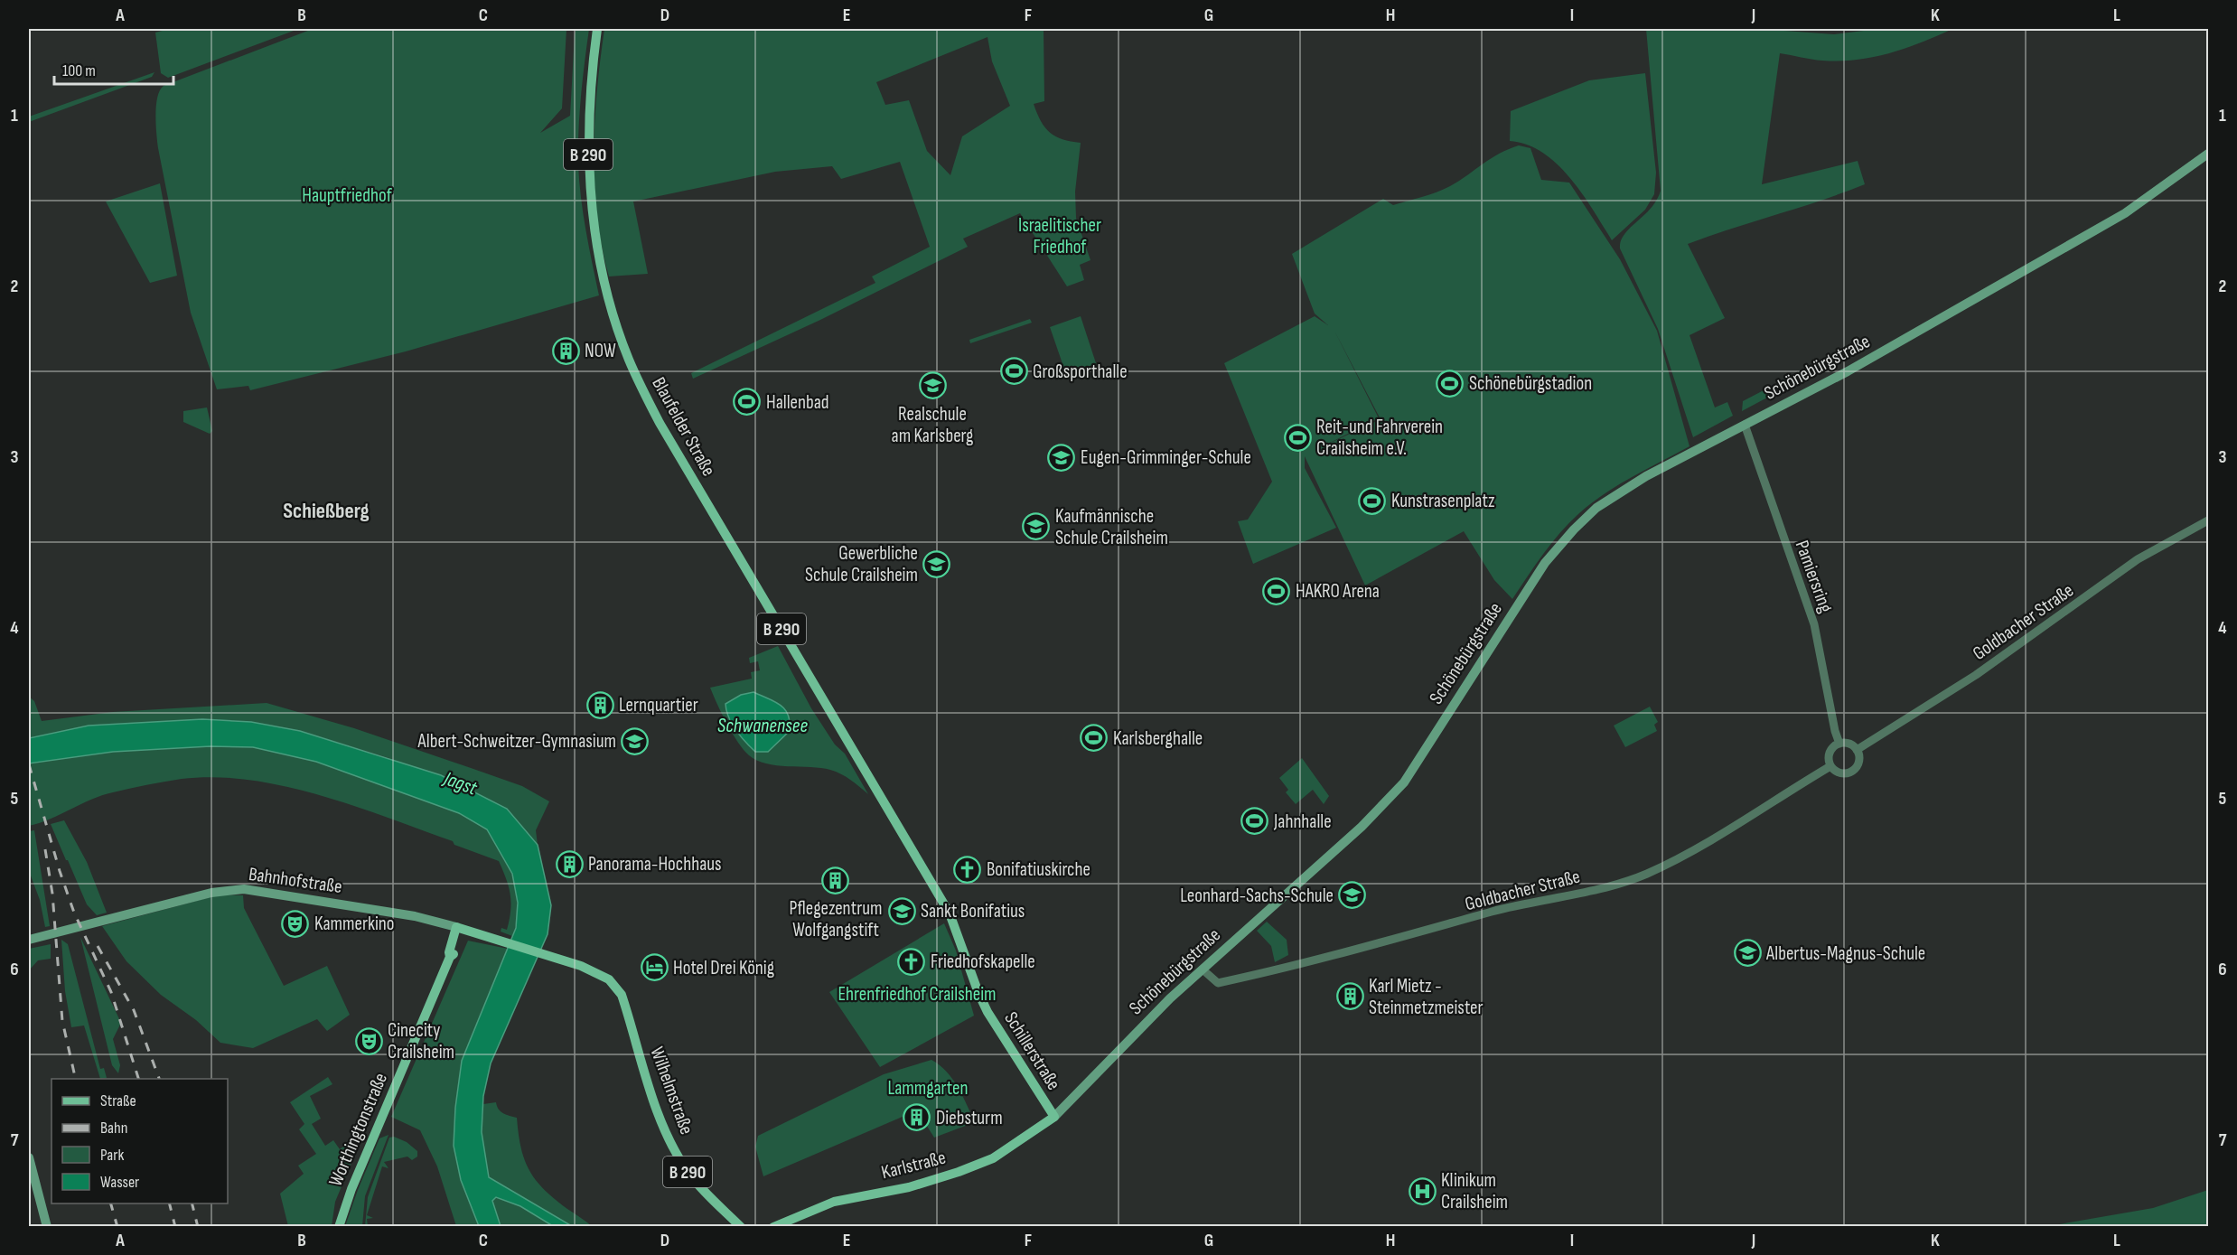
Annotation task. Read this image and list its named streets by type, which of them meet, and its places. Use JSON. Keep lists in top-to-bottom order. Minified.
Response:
{"streets":{"main road":["B 290","Schönebürgstraße","Blaufelder Straße","Bahnhofstraße","Schillerstraße","Wilhelmstraße","Worthingtonstraße","Karlstraße"],"street":["Pamiersring","Goldbacher Straße"]},"crossings":[["Schönebürgstraße","Pamiersring"],["Schönebürgstraße","Goldbacher Straße"],["Schönebürgstraße","Schillerstraße"],["Schönebürgstraße","Karlstraße"],["Blaufelder Straße","Schillerstraße"],["Pamiersring","Goldbacher Straße"],["Bahnhofstraße","Wilhelmstraße"],["Bahnhofstraße","Worthingtonstraße"],["Schillerstraße","Karlstraße"],["Wilhelmstraße","Worthingtonstraße"]],"districts":["Schießberg"],"water":["Schwanensee","Jagst"],"parks":["Hauptfriedhof","Israelitischer Friedhof","Ehrenfriedhof Crailsheim","Lammgarten"],"places":{"building":["NOW","Lernquartier","Panorama-Hochhaus","Pflegezentrum Wolfgangstift","Karl Mietz - Steinmetzmeister","Diebsturm"],"sports":["Großsporthalle","Schönebürgstadion","Hallenbad","Reit-und Fahrverein Crailsheim e.V.","Kunstrasenplatz","HAKRO Arena","Karlsberghalle","Jahnhalle"],"school or university":["Realschule am Karlsberg","Eugen-Grimminger-Schule","Kaufmännische Schule Crailsheim","Gewerbliche Schule Crailsheim","Albert-Schweitzer-Gymnasium","Leonhard-Sachs-Schule","Sankt Bonifatius","Albertus-Magnus-Schule"],"church":["Bonifatiuskirche","Friedhofskapelle"],"theatre":["Kammerkino","Cinecity Crailsheim"],"hotel":["Hotel Drei König"],"hospital":["Klinikum Crailsheim"]},"legend":["Straße","Bahn","Park","Wasser"],"scale_bar":"100 m","grid":{"columns":["A","B","C","D","E","F","G","H","I","J","K","L"],"rows":["1","2","3","4","5","6","7"]}}
